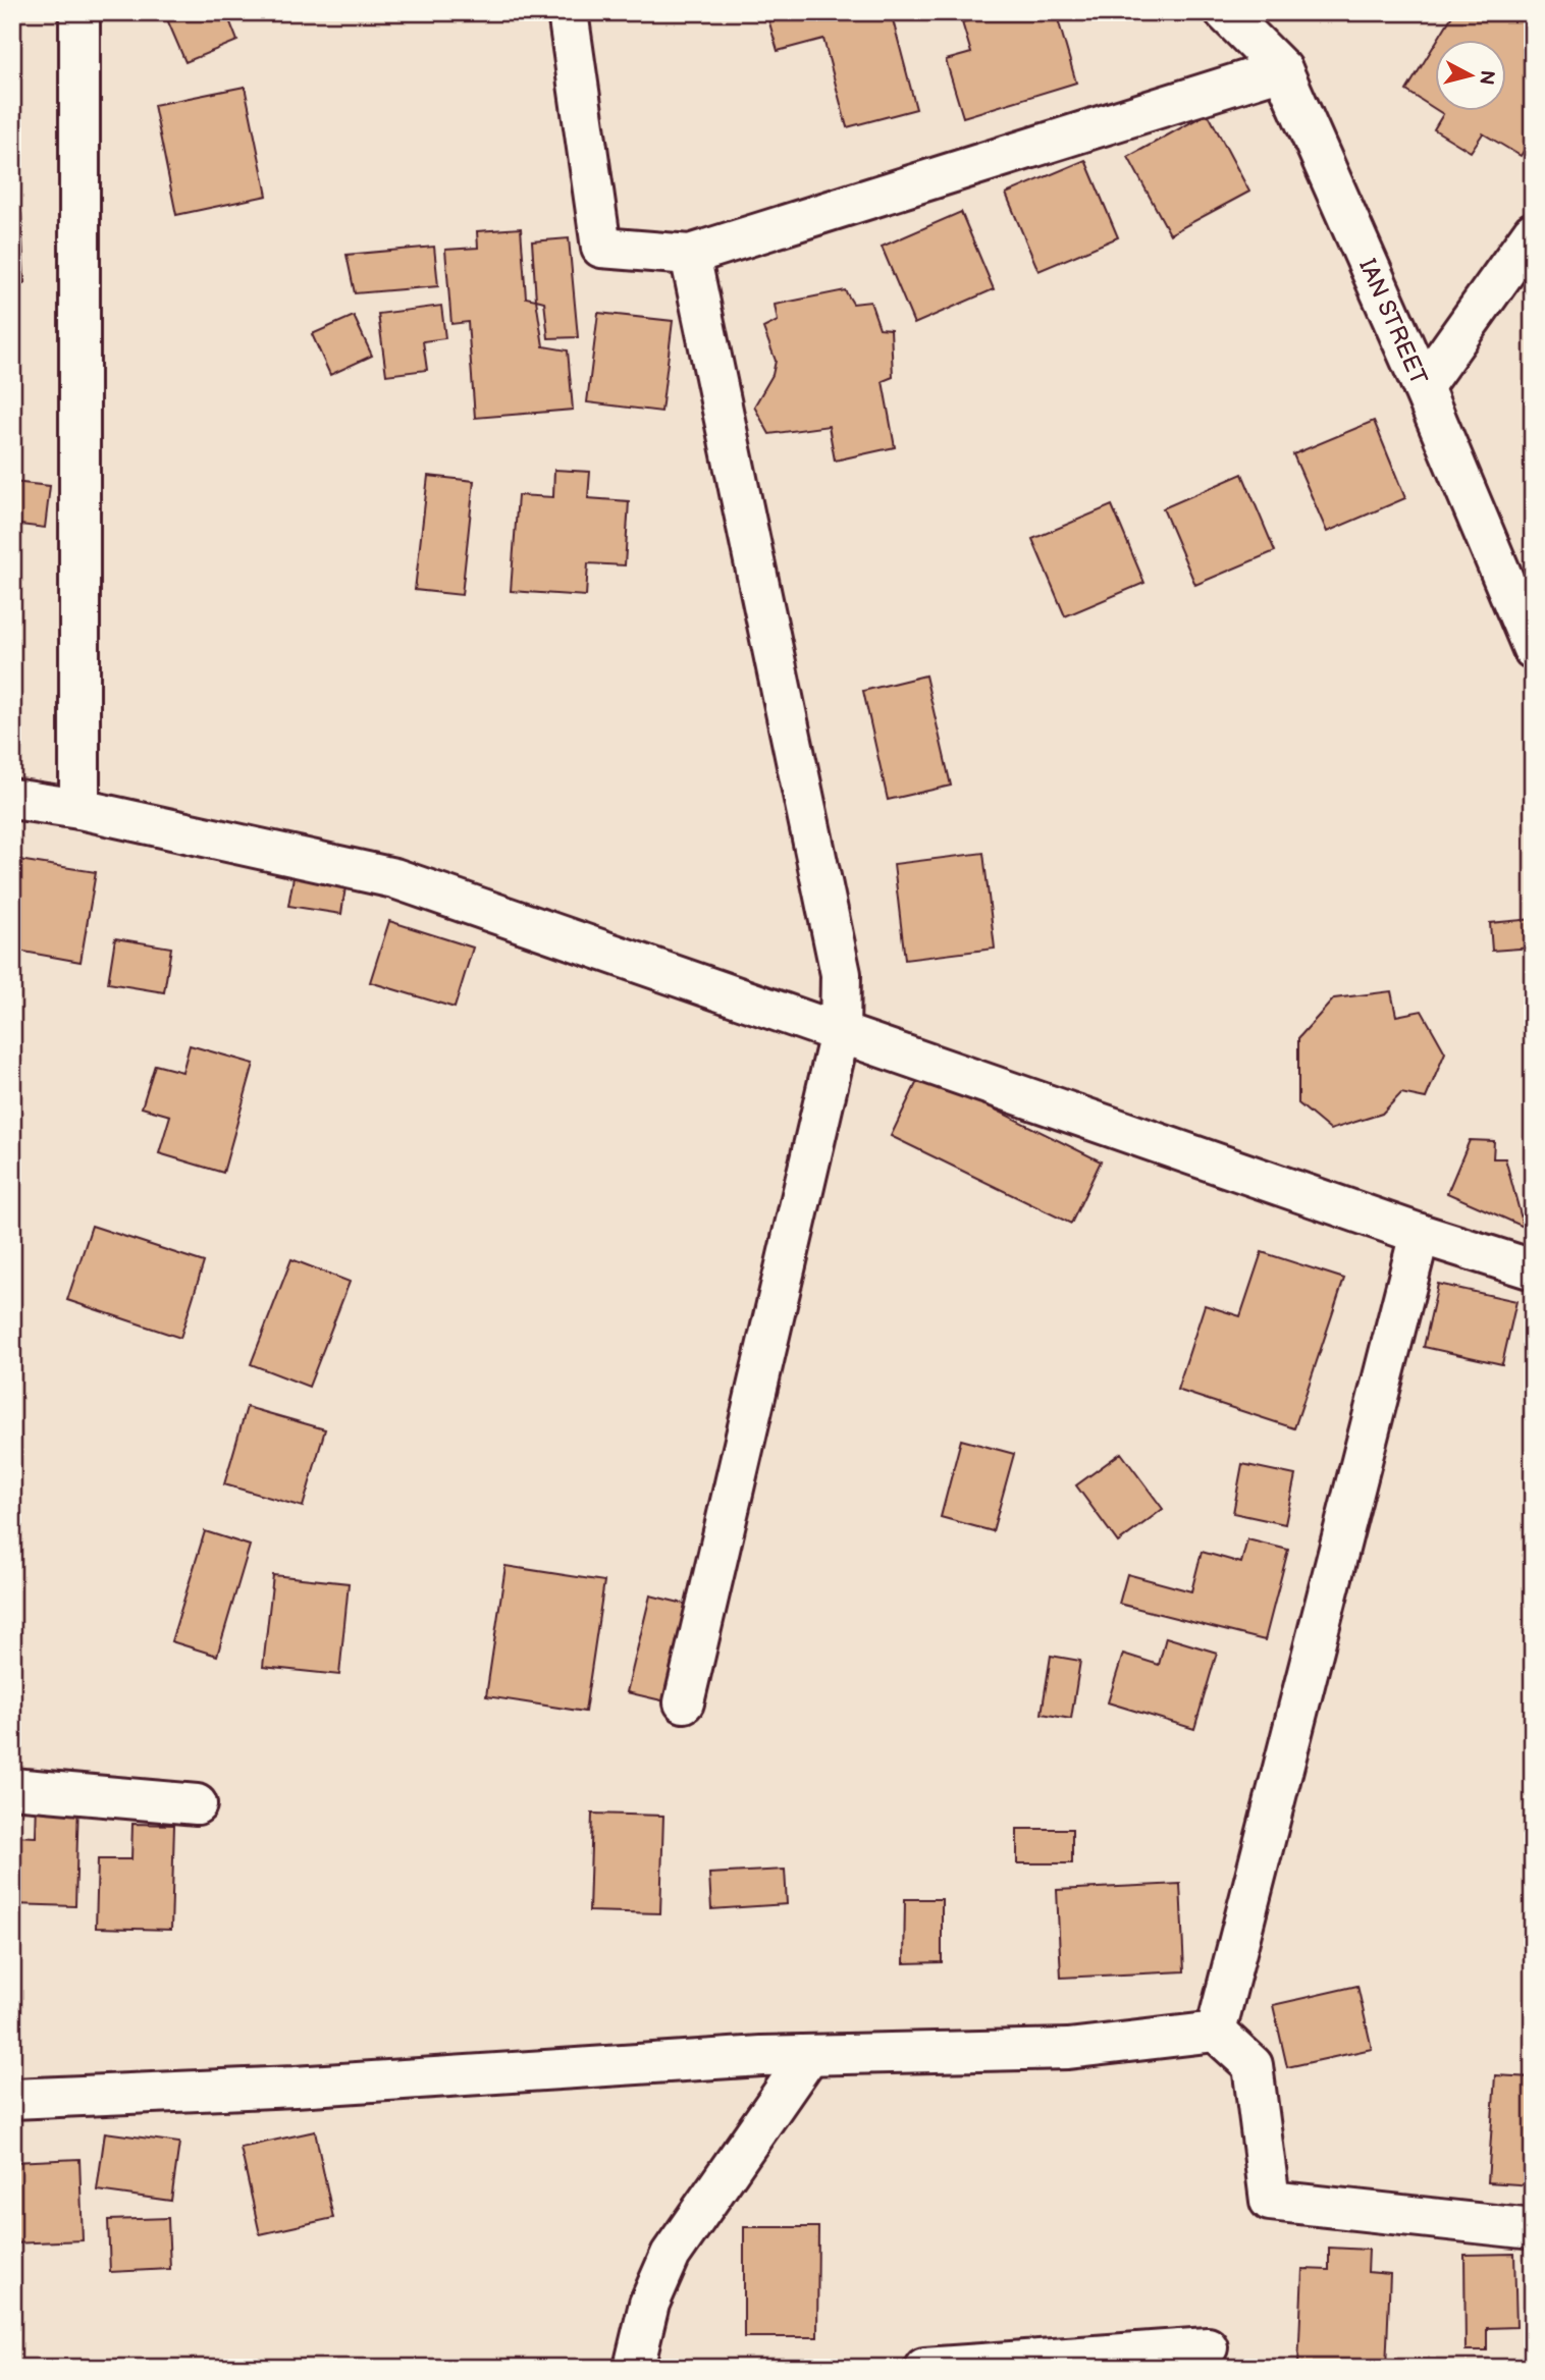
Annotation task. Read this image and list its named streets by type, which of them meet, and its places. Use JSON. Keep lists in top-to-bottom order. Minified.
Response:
{"streets":{"street":["IAN STREET"]},"north":"right"}
